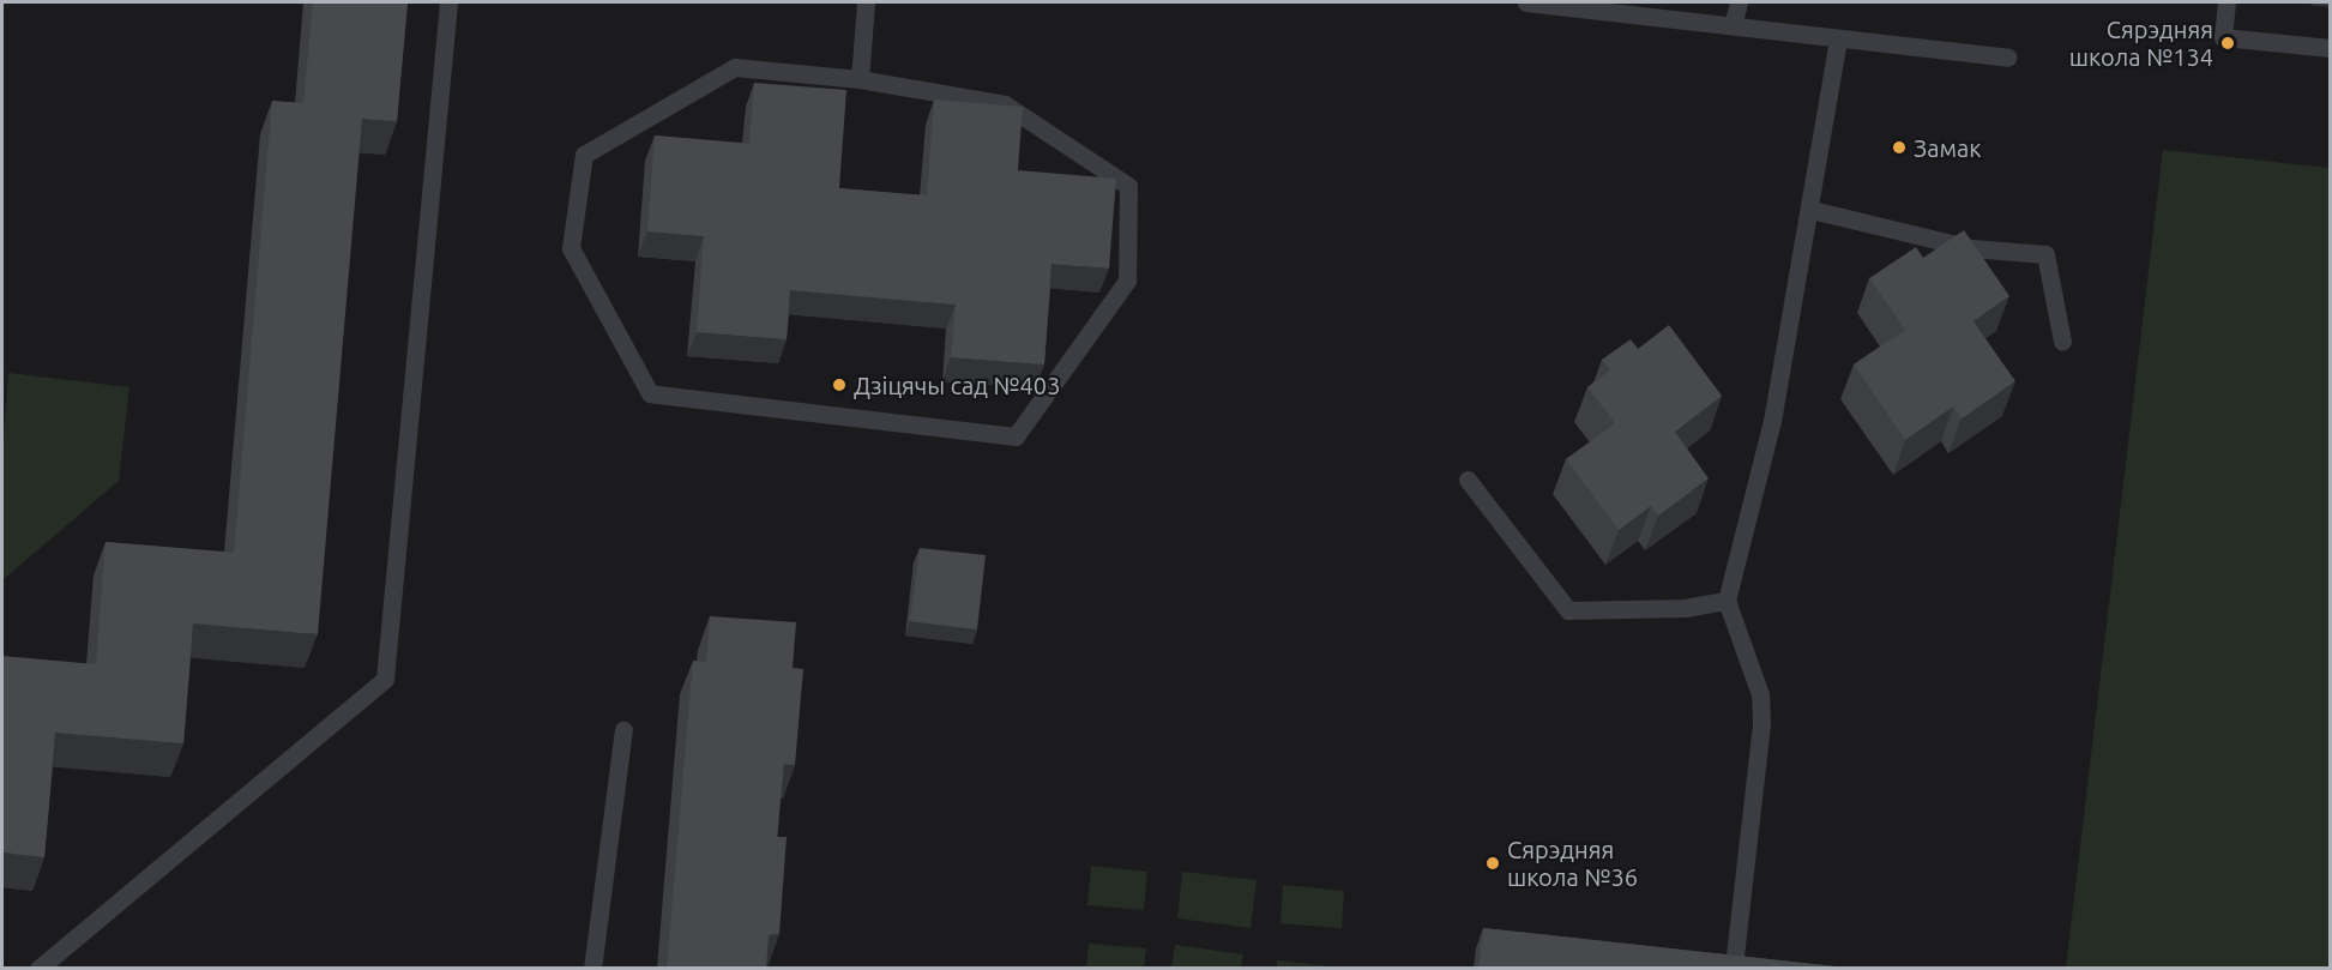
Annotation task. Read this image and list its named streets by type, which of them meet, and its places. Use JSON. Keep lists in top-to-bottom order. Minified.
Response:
{"places":["Сярэдняя школа №134","Замак","Дзіцячы сад №403","Сярэдняя школа №36"]}
